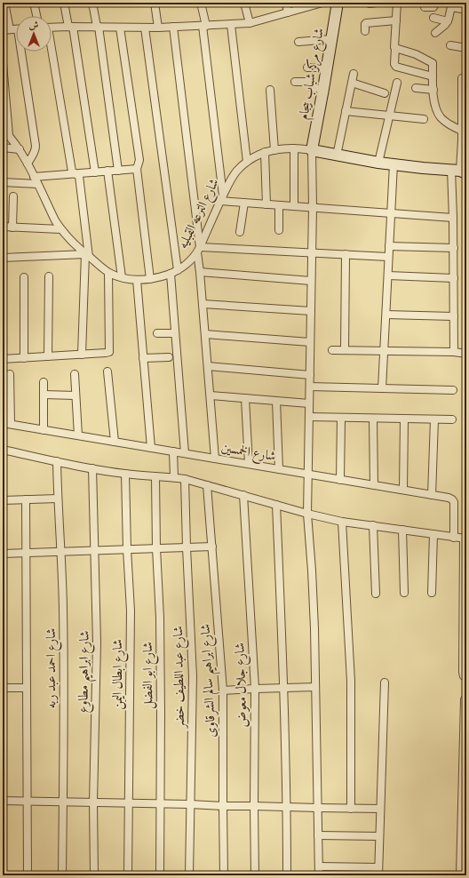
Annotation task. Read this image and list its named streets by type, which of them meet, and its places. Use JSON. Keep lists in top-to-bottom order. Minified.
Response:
{"streets":{"main road":["شارع مركز شباب بيجام","شارع الترعه القبليه"],"street":["شارع الخمسين","شارع احمد عبد ربه","شارع ابراهيم مطاوع","شارع ابطال اليمن","شارع ابو الفضل","شارع عبد اللطيف خضر","شارع ابراهيم سالم الشرقاوى","شارع جلال معوض"]},"crossings":[["شارع مركز شباب بيجام","شارع الترعه القبليه"]],"north":"top"}
